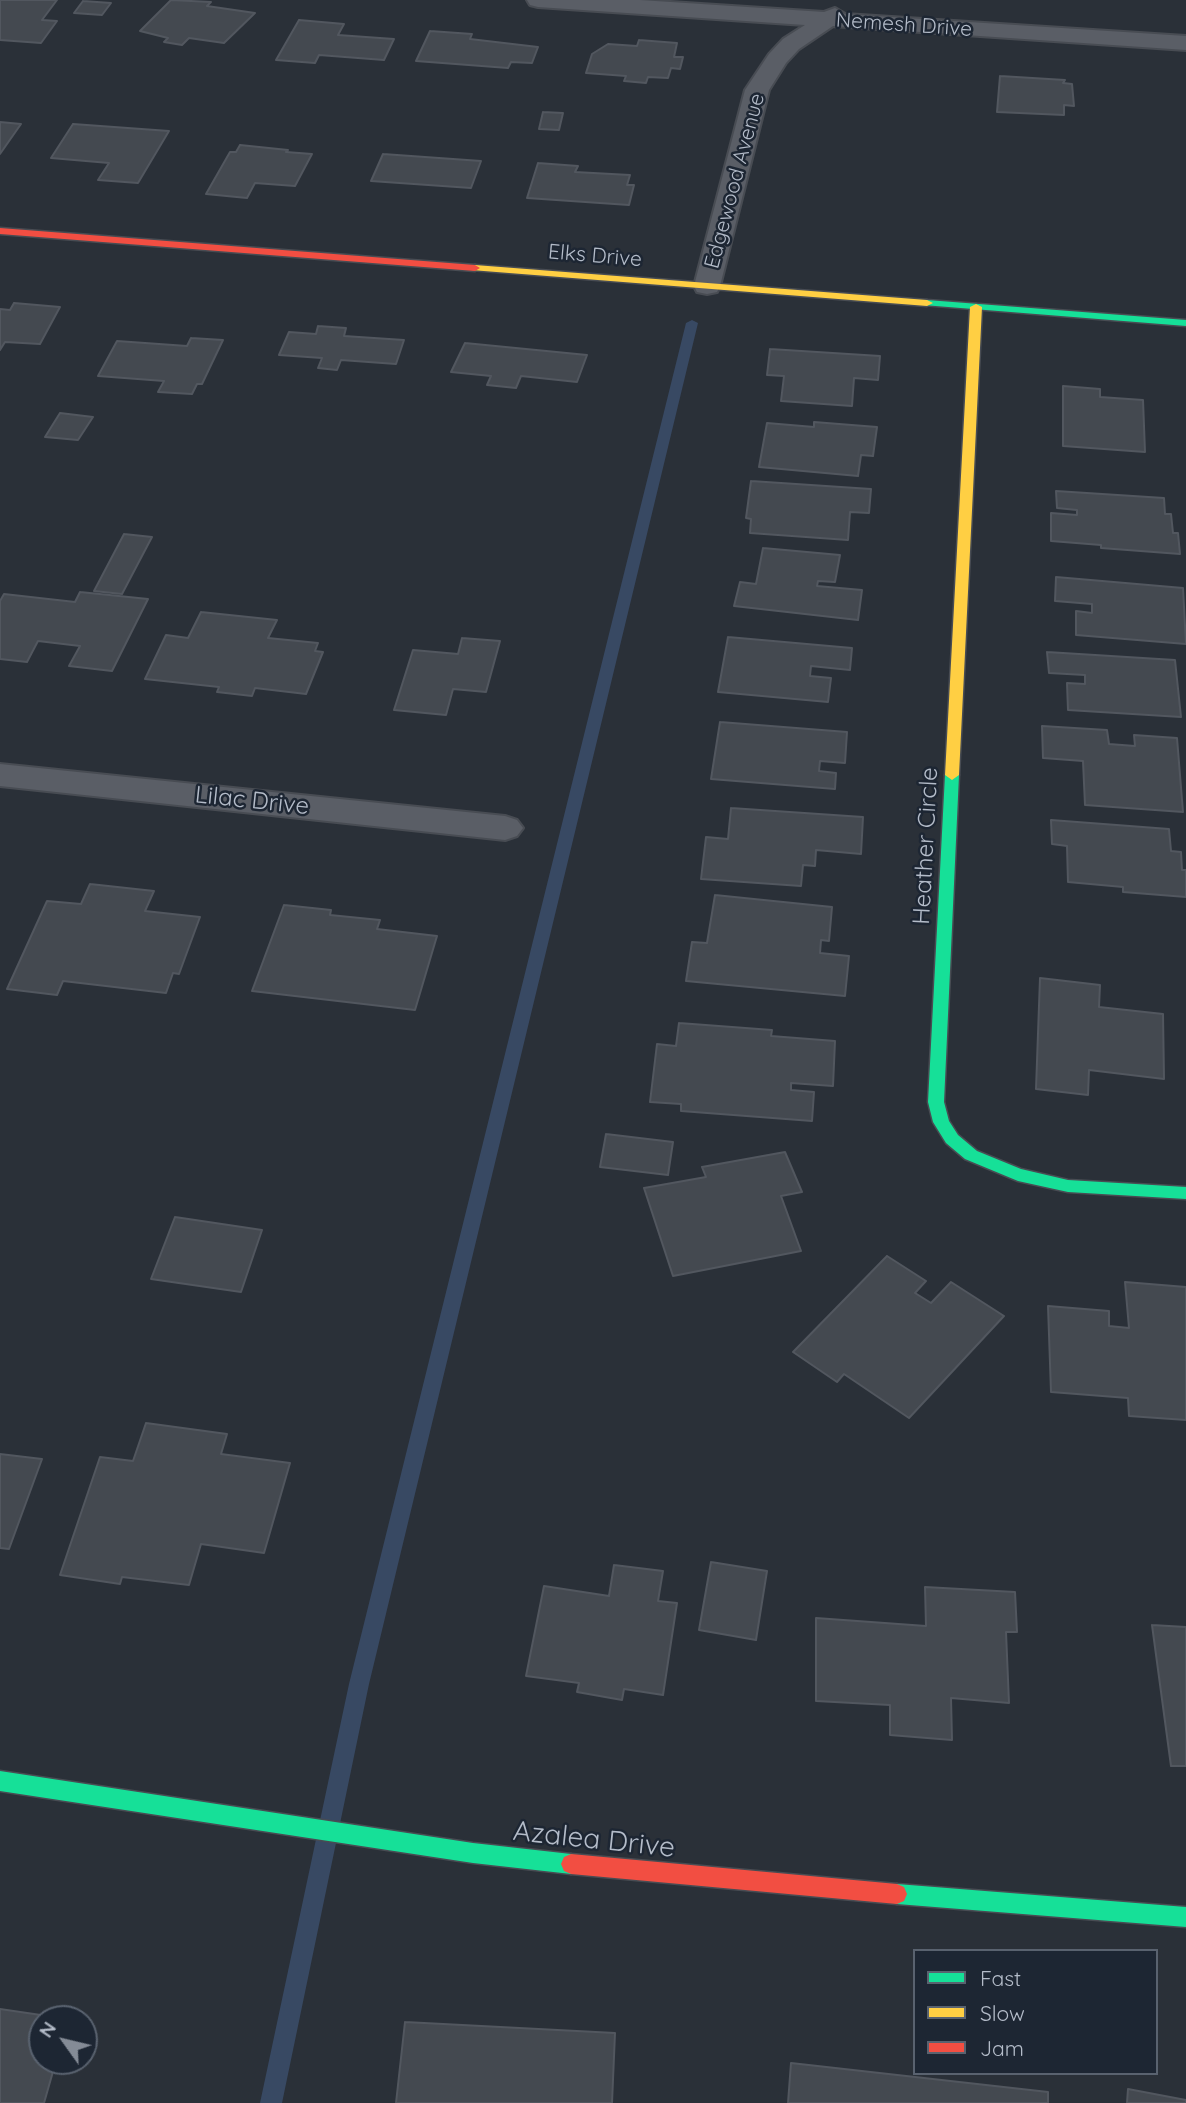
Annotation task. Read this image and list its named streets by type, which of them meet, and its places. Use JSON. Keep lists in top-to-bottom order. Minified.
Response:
{"streets":{"street":["Nemesh Drive","Edgewood Avenue","Elks Drive","Lilac Drive","Heather Circle","Azalea Drive"]},"crossings":[["Nemesh Drive","Edgewood Avenue"],["Edgewood Avenue","Elks Drive"],["Elks Drive","Heather Circle"]],"legend":["Fast","Slow","Jam"],"north":"top left"}
